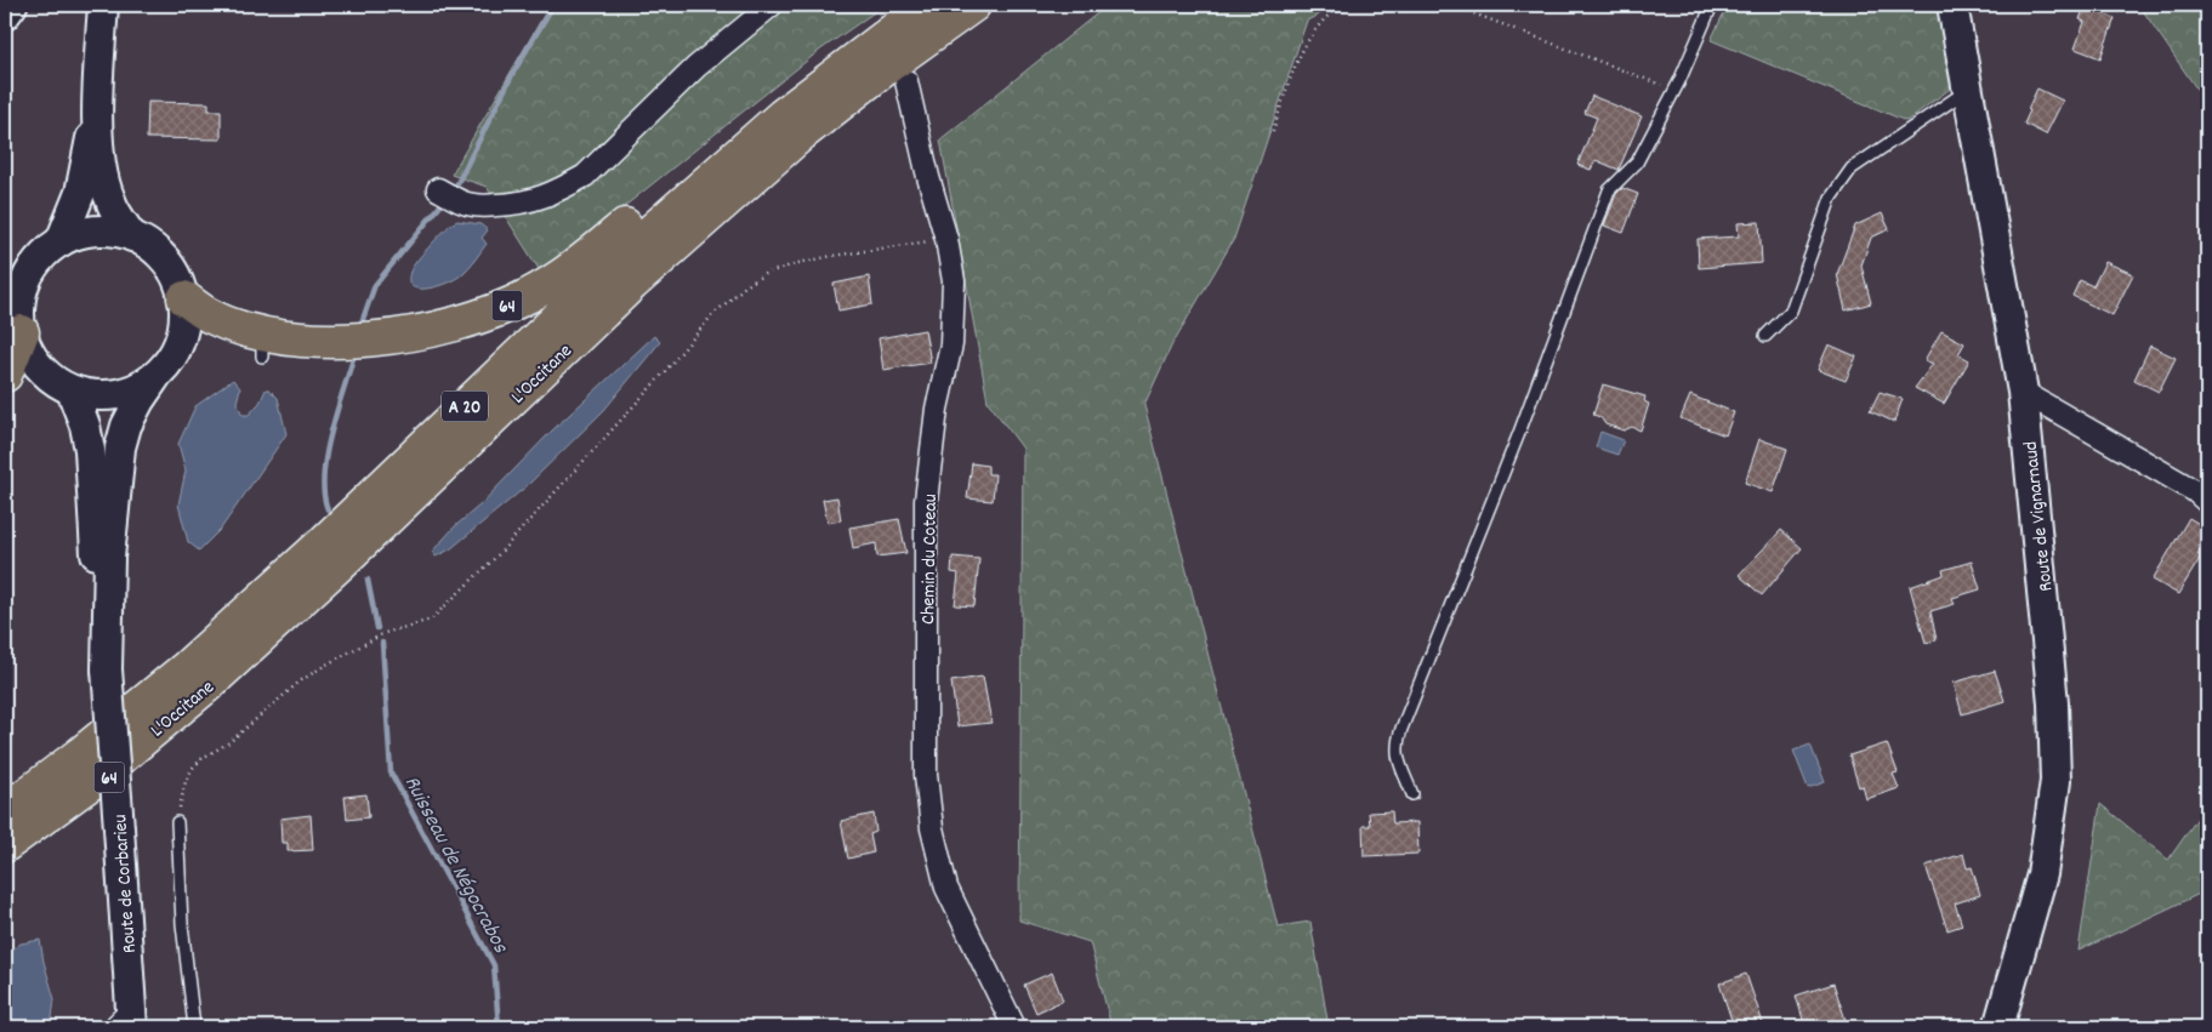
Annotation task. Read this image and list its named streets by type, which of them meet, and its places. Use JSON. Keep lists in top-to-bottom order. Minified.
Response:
{"streets":{"highway":["64","L'Occitane","A 20"],"main road":["Route de Vignarnaud","Route de Corbarieu"],"street":["Chemin du Coteau"]},"crossings":[["64","L'Occitane"],["64","Route de Corbarieu"]],"water":["Ruisseau de Négocrabos"]}
